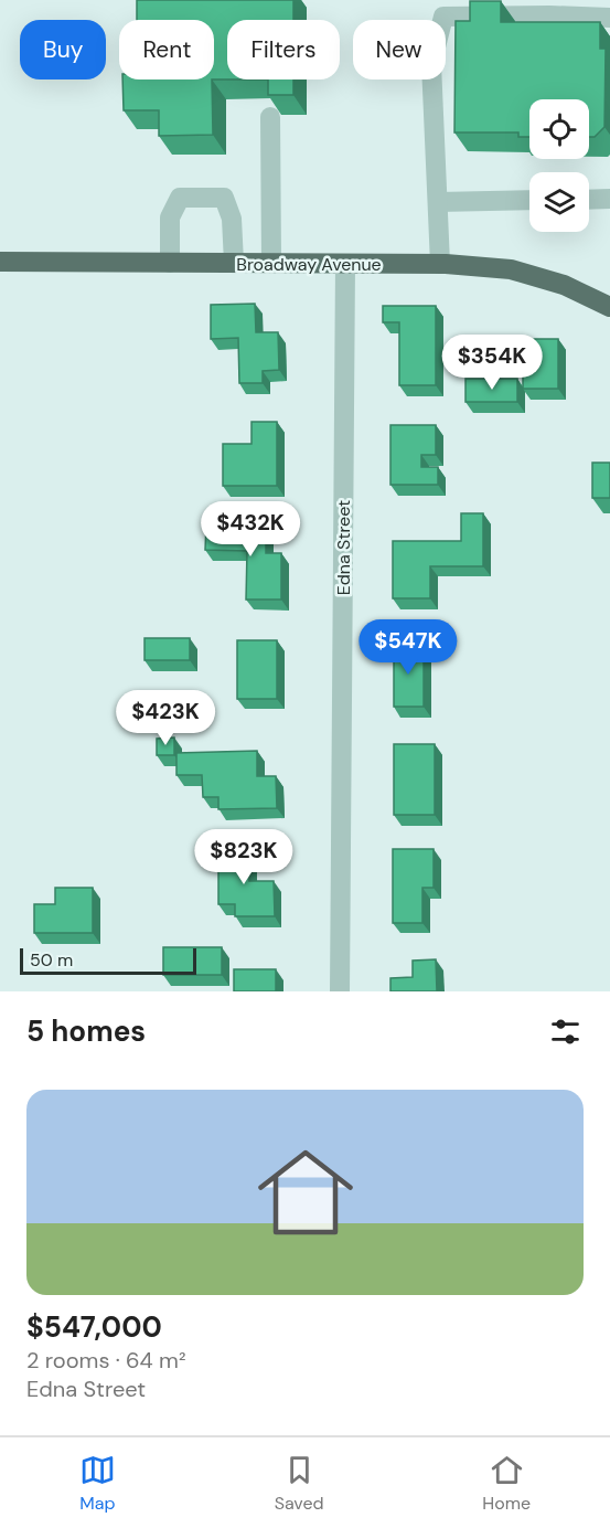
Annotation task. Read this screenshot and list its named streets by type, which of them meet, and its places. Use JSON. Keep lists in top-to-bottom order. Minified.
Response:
{"streets":{"main road":["Broadway Avenue"],"street":["Edna Street"]},"crossings":[["Broadway Avenue","Edna Street"]],"scale_bar":"50 m","page":{"chip":["Buy","Rent","Filters","New"],"price":["$354K","$432K","$547K","$423K","$823K"],"scale":"50 m","heading":"5 homes","list":[{"name":"$547,000","note":"2 rooms · 64 m² · Edna Street"}],"tabs":["Map","Saved","Home"]}}
